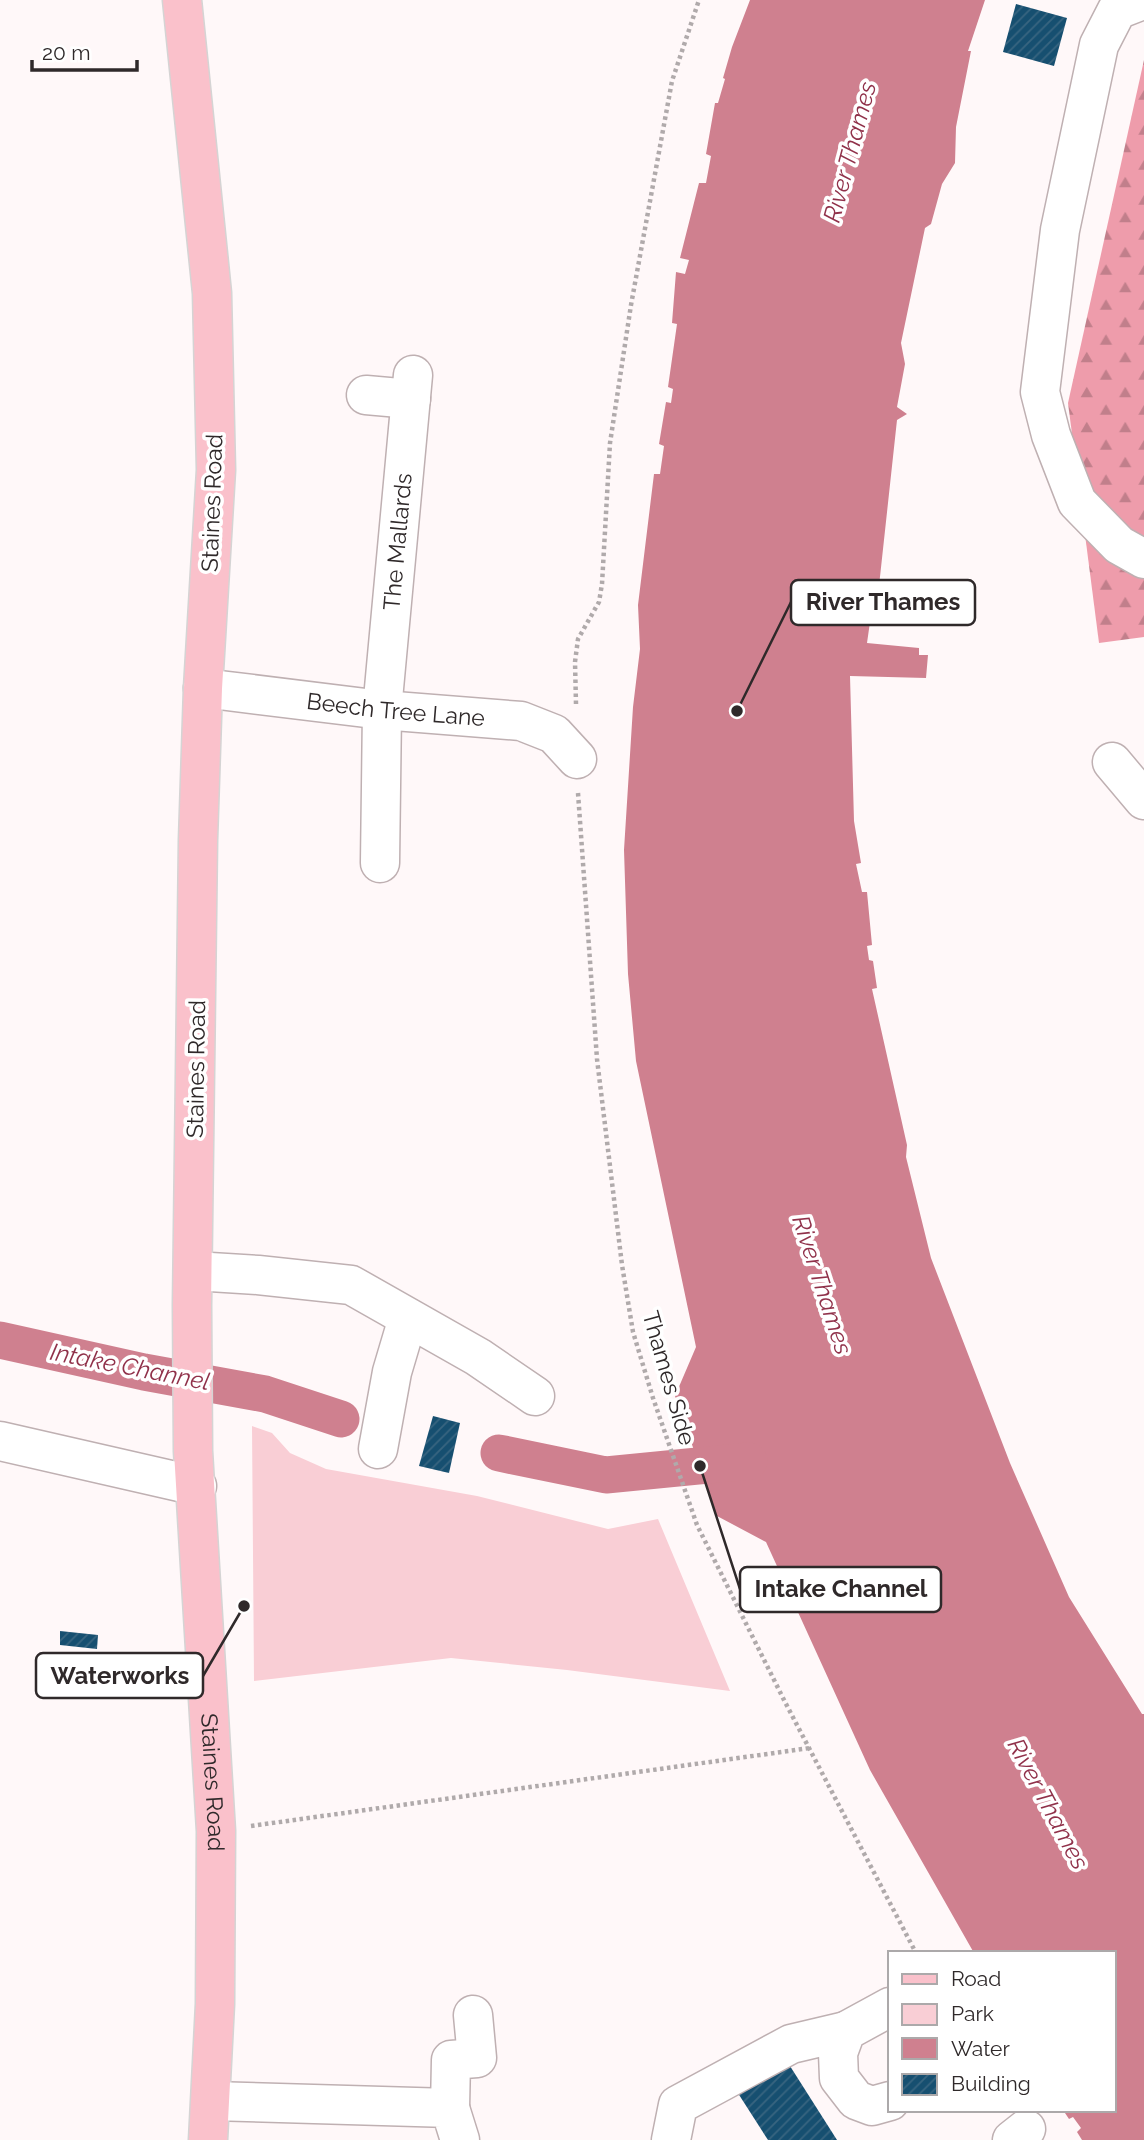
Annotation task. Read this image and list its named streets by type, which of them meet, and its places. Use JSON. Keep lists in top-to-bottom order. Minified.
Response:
{"streets":{"main road":["Staines Road"],"street":["The Mallards","Beech Tree Lane"],"path":["Thames Side"]},"crossings":[["Staines Road","Beech Tree Lane"],["The Mallards","Beech Tree Lane"],["Beech Tree Lane","Thames Side"]],"water":["River Thames","Intake Channel"],"places":["River Thames","Intake Channel","Waterworks"],"legend":["Road","Park","Water","Building"],"scale_bar":"20 m"}
